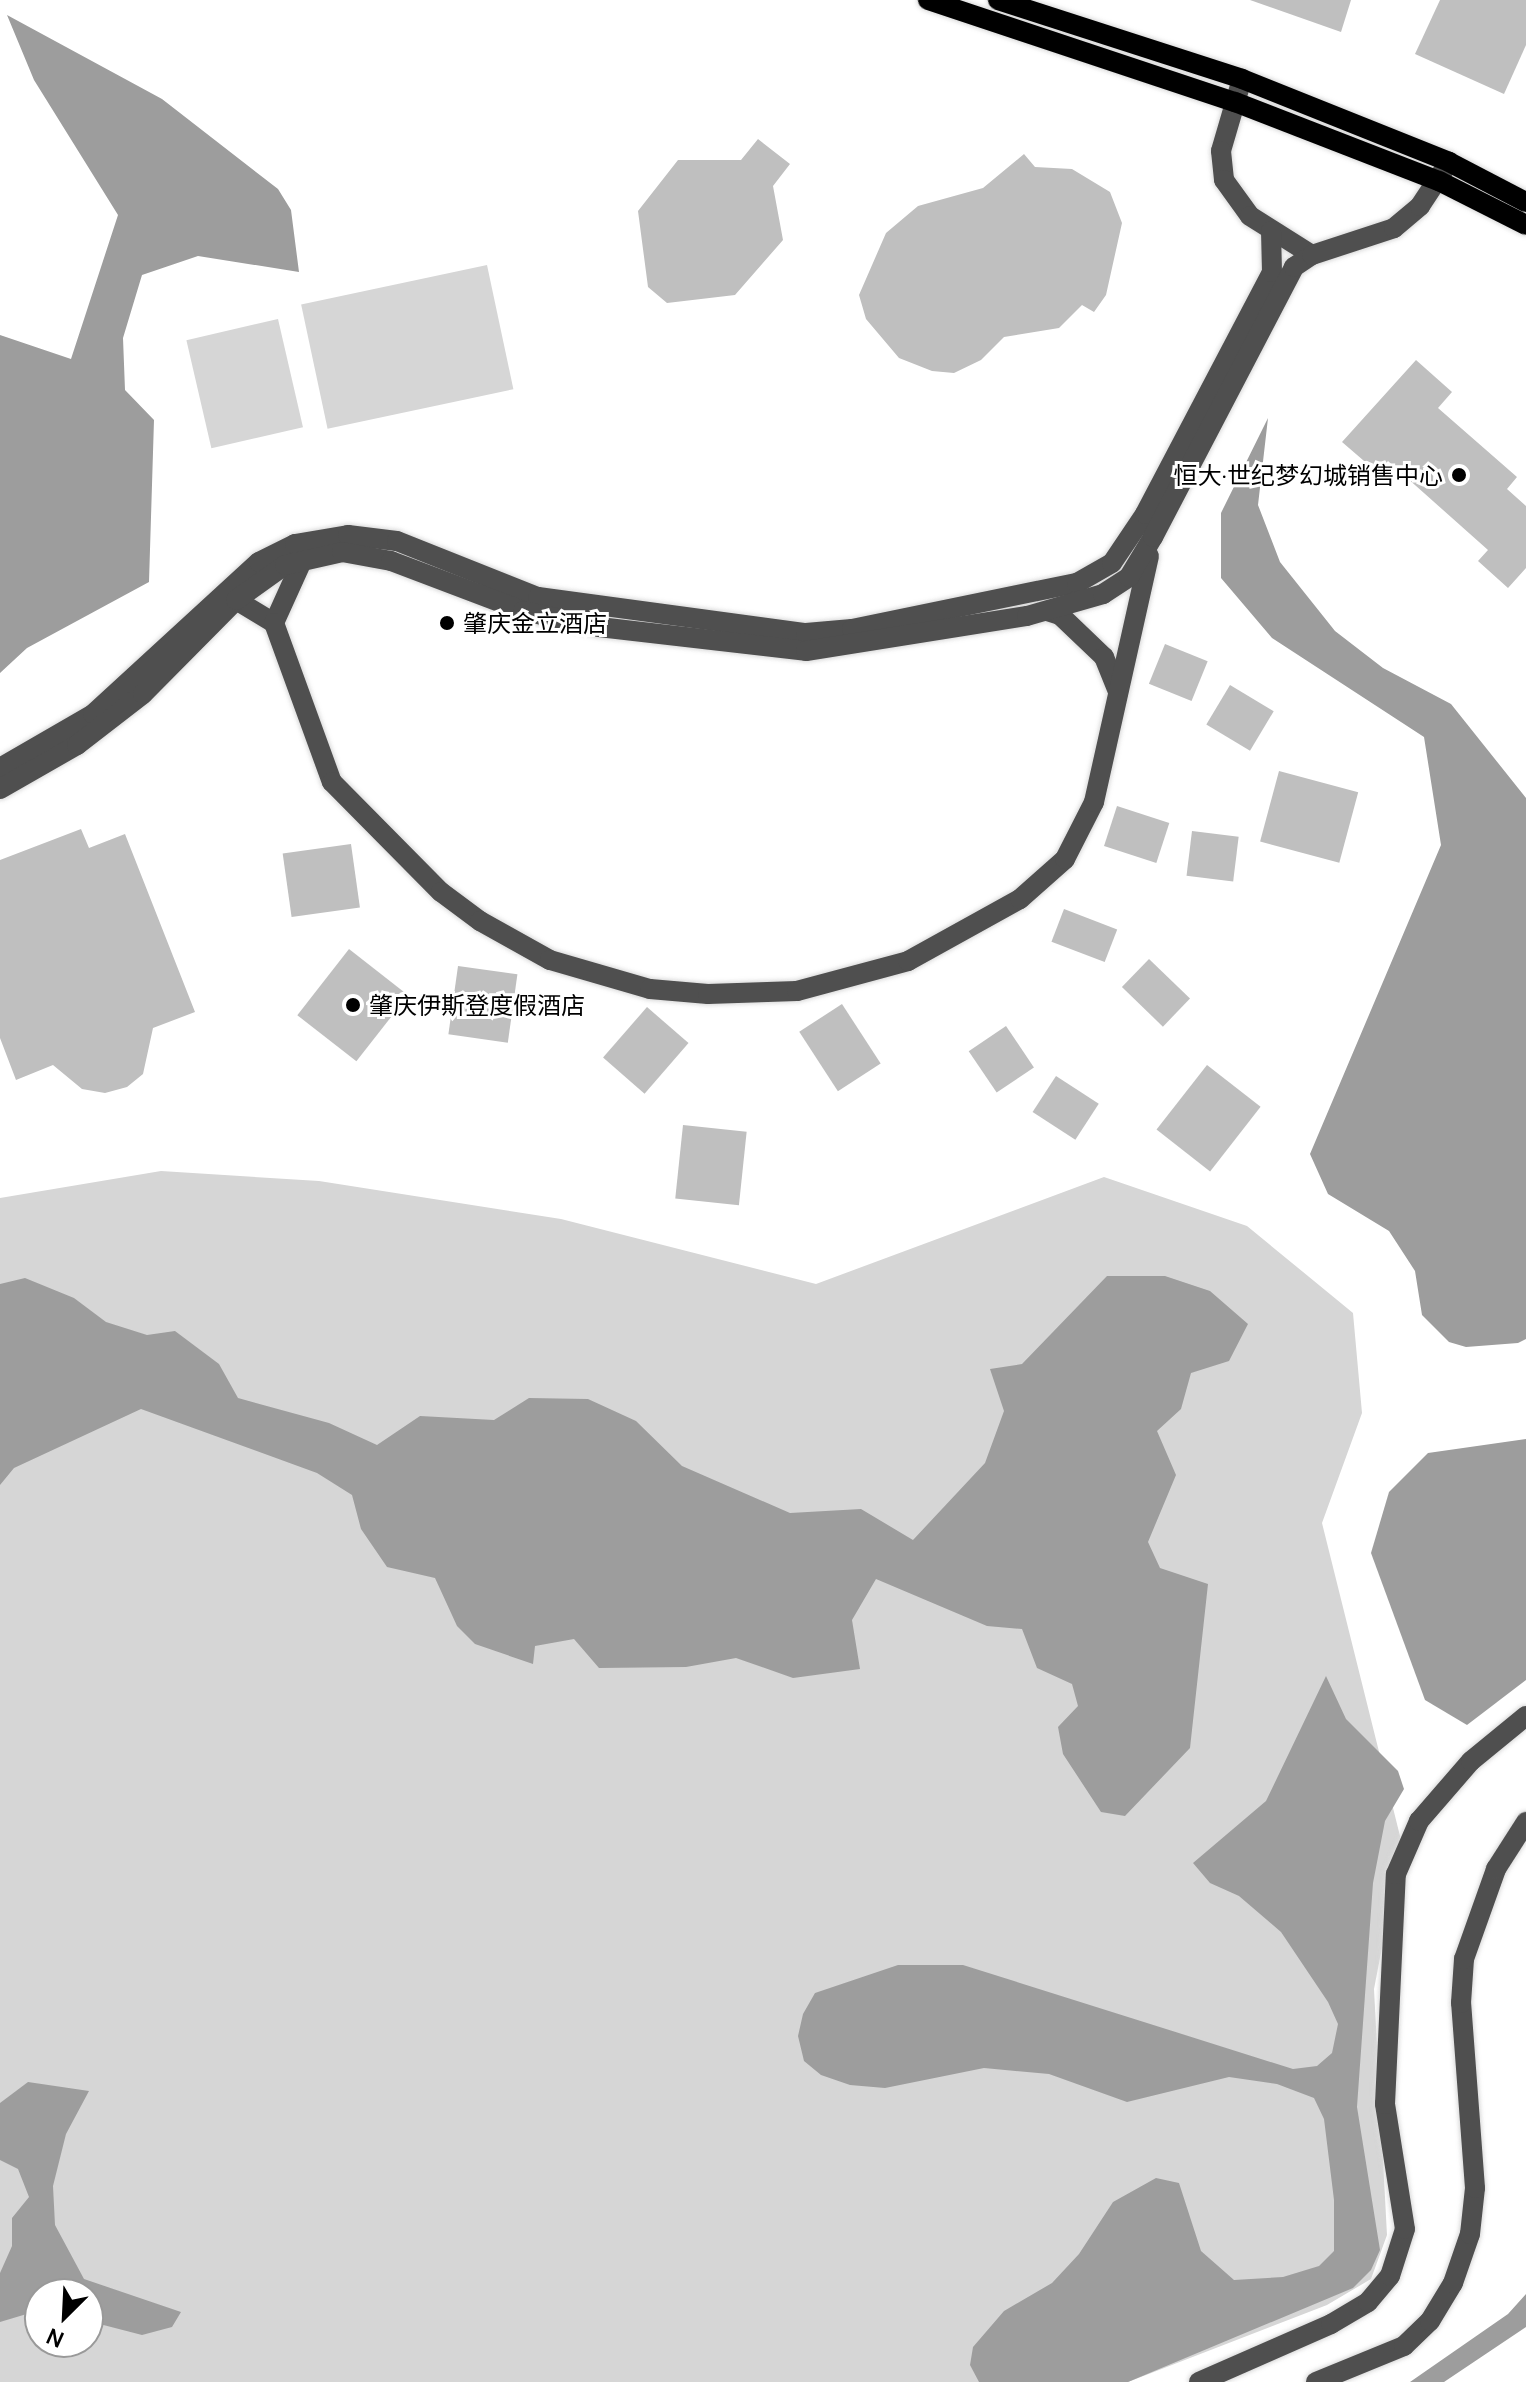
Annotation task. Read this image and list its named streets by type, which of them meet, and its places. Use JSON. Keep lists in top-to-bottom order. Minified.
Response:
{"places":["恒大·世纪梦幻城销售中心","肇庆金立酒店","肇庆伊斯登度假酒店"],"north":"bottom left"}
